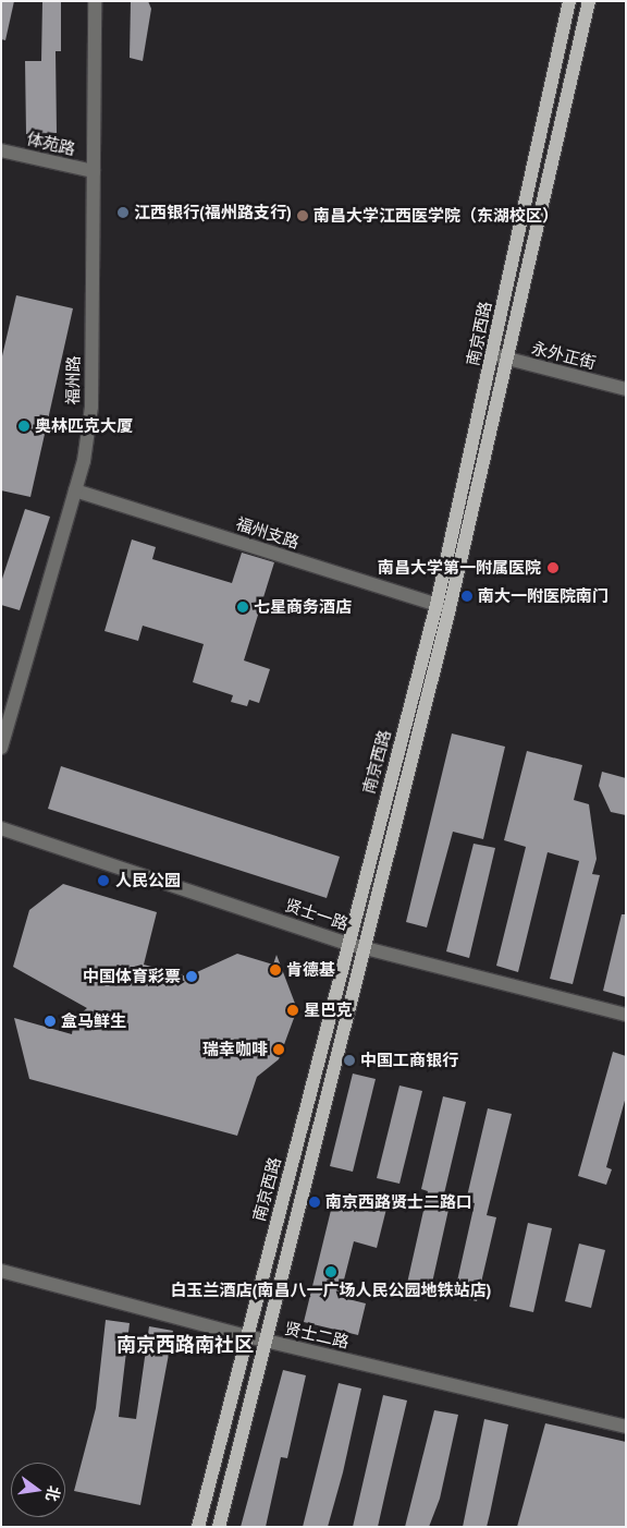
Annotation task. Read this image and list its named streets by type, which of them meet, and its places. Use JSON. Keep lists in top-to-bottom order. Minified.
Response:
{"streets":{"main road":["南京西路"],"street":["体苑路","永外正街","福州路","福州支路","贤士一路","贤士二路"]},"crossings":[["体苑路","福州路"],["南京西路","永外正街"],["南京西路","福州支路"],["南京西路","贤士一路"],["南京西路","贤士二路"],["福州路","福州支路"]],"districts":["南京西路南社区"],"places":["江西银行(福州路支行)","南昌大学江西医学院（东湖校区）","奥林匹克大厦","南昌大学第一附属医院","南大一附医院南门","七星商务酒店","人民公园","肯德基","中国体育彩票","星巴克","盒马鲜生","瑞幸咖啡","中国工商银行","南京西路贤士二路口","白玉兰酒店(南昌八一广场人民公园地铁站店)"],"north":"right"}
